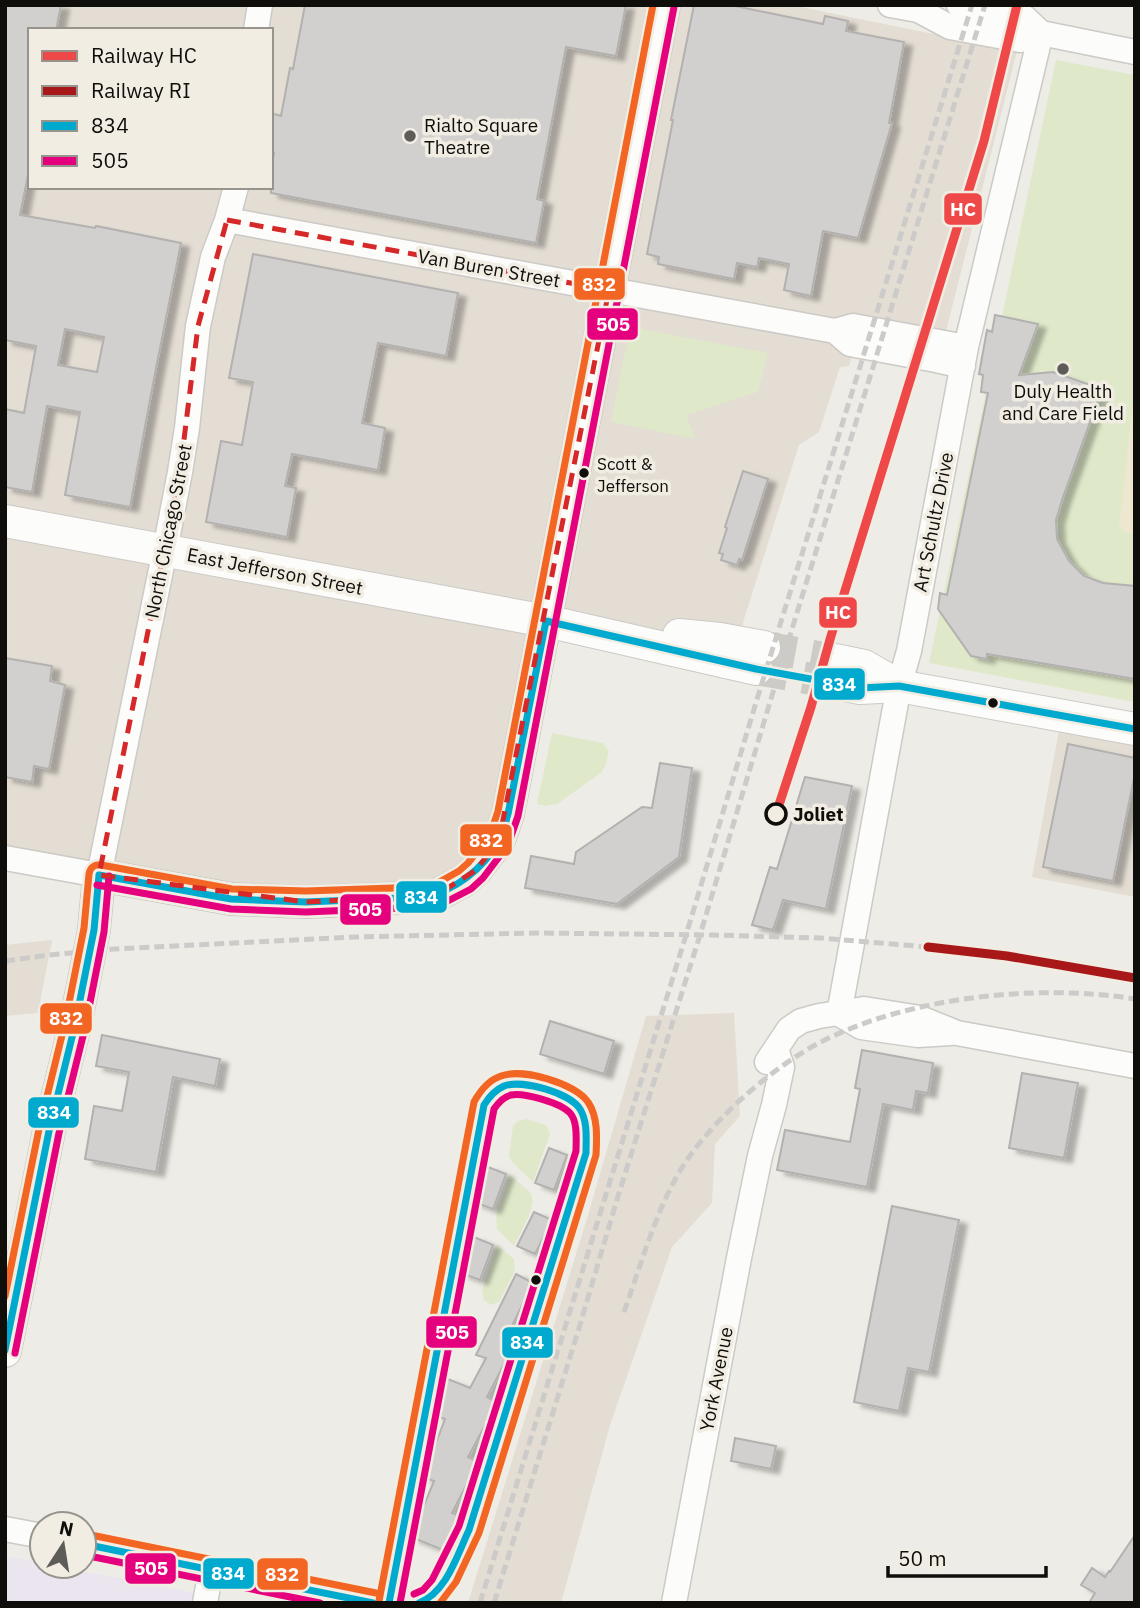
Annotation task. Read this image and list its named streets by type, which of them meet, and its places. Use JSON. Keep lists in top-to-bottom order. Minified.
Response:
{"streets":{"main road":["East Jefferson Street"],"street":["Van Buren Street","Art Schultz Drive","North Chicago Street","York Avenue"]},"crossings":[["Van Buren Street","Art Schultz Drive"],["Van Buren Street","North Chicago Street"],["Art Schultz Drive","York Avenue"],["North Chicago Street","East Jefferson Street"]],"places":["Rialto Square Theatre","Duly Health and Care Field","Scott & Jefferson","Joliet"],"lines":["rail line HC","transit line 832","transit line 505","transit line 834","rail line RI"],"legend":["Railway HC","Railway RI","834","505"],"scale_bar":"50 m","north":"top"}
